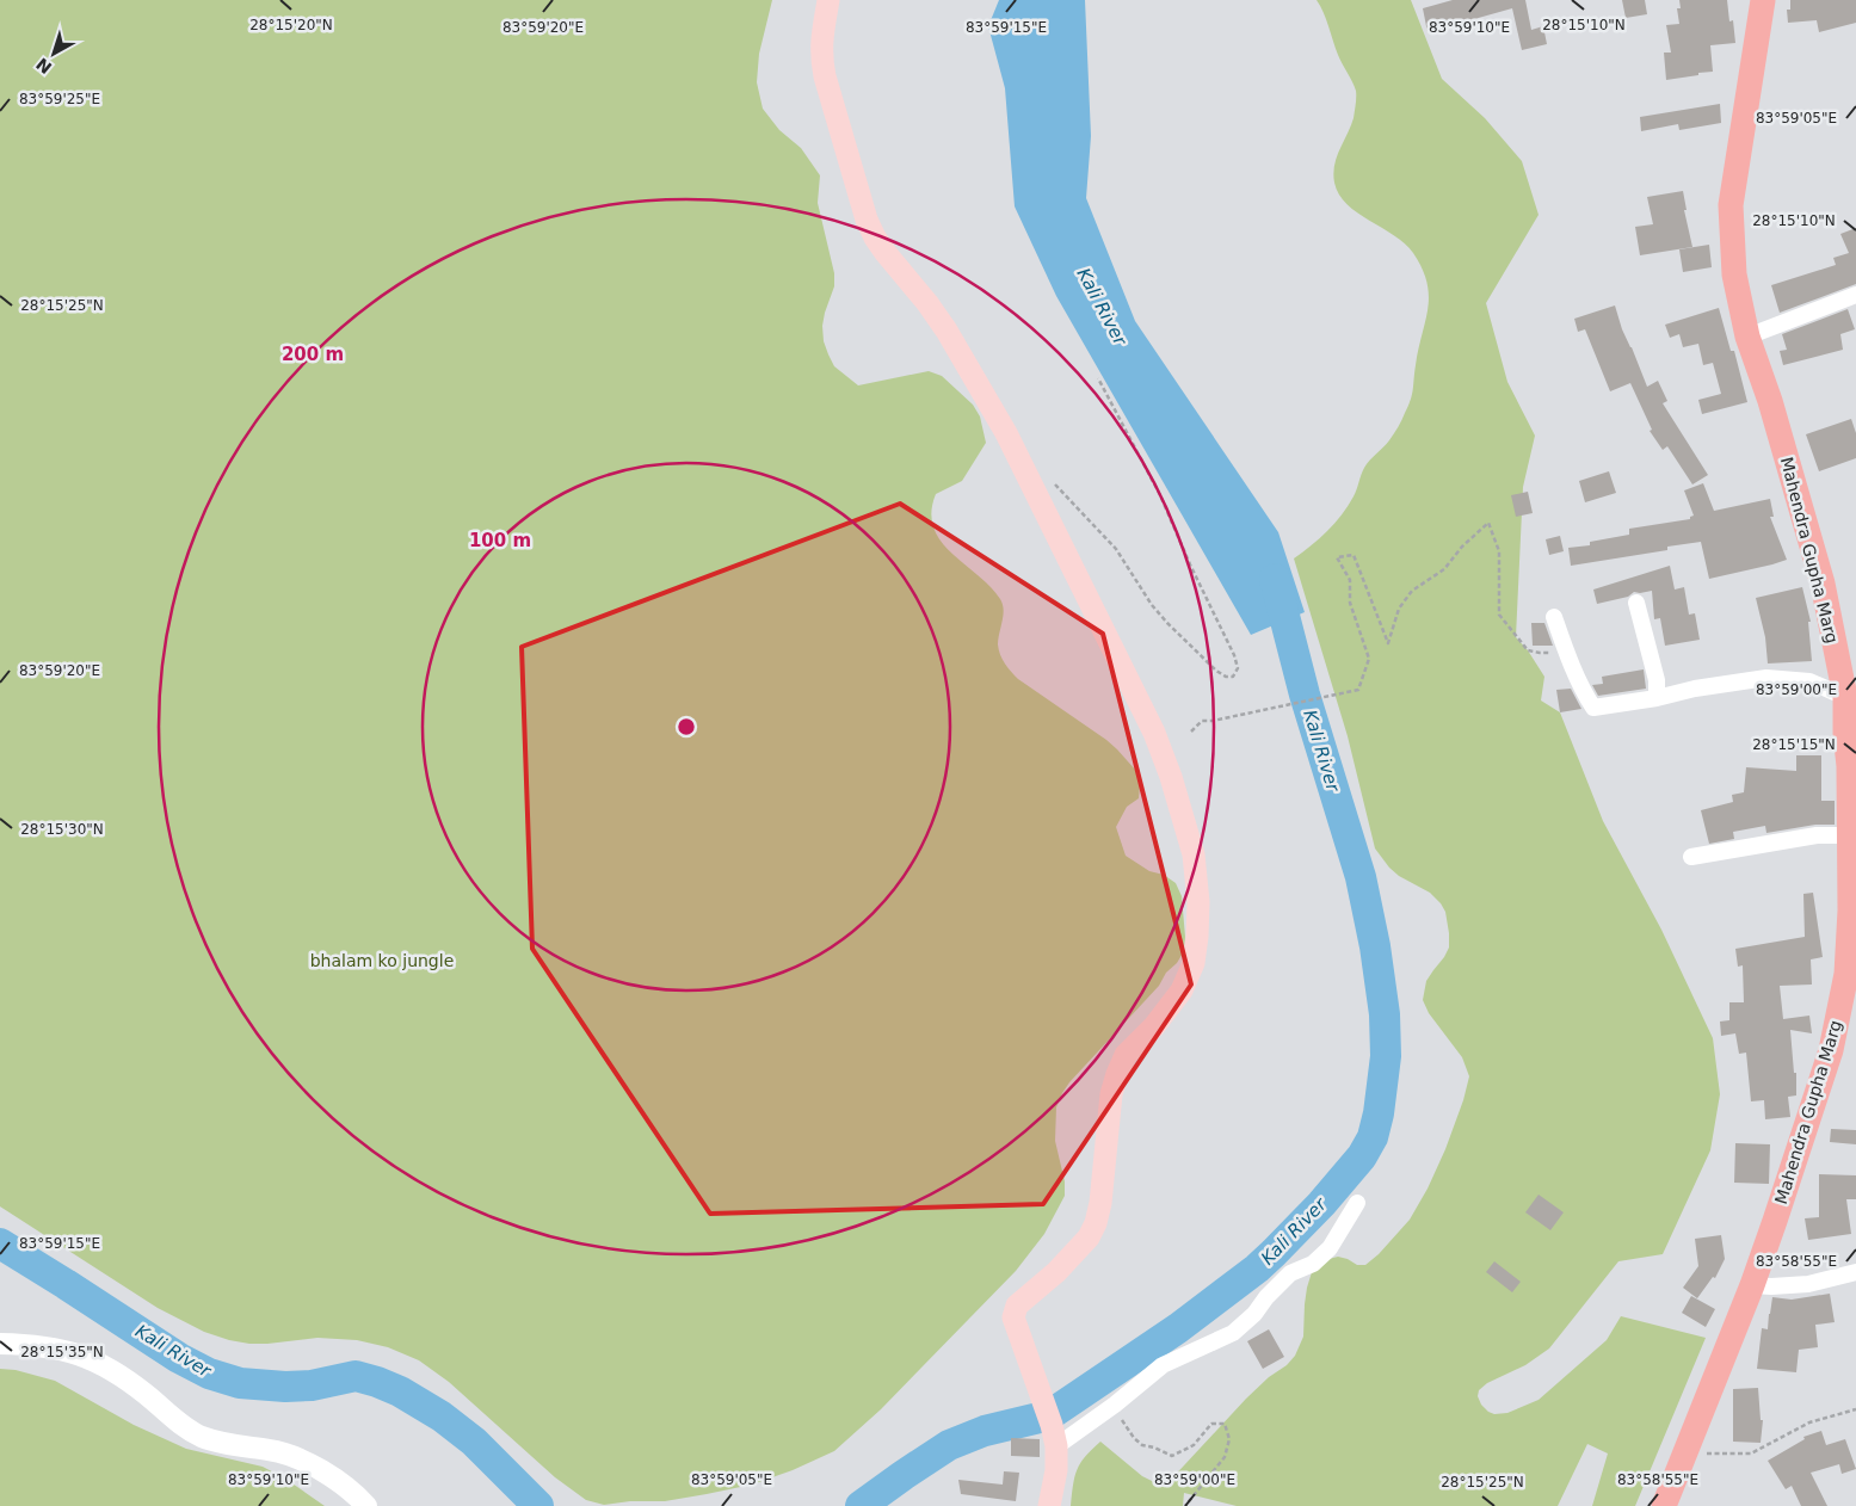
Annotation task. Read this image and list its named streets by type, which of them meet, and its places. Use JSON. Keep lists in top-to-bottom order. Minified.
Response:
{"streets":{"main road":["Mahendra Gupha Marg"]},"water":["Kali River"],"parks":["bhalam ko jungle"],"north":"bottom left","coordinates":["28°15'20\"N","28°15'10\"N","83°59'20\"E","83°59'15\"E","83°59'10\"E","83°59'25\"E","83°59'05\"E","28°15'25\"N","83°59'00\"E","28°15'15\"N","28°15'30\"N","83°58'55\"E","28°15'35\"N"],"rings":["200 m","100 m"]}
